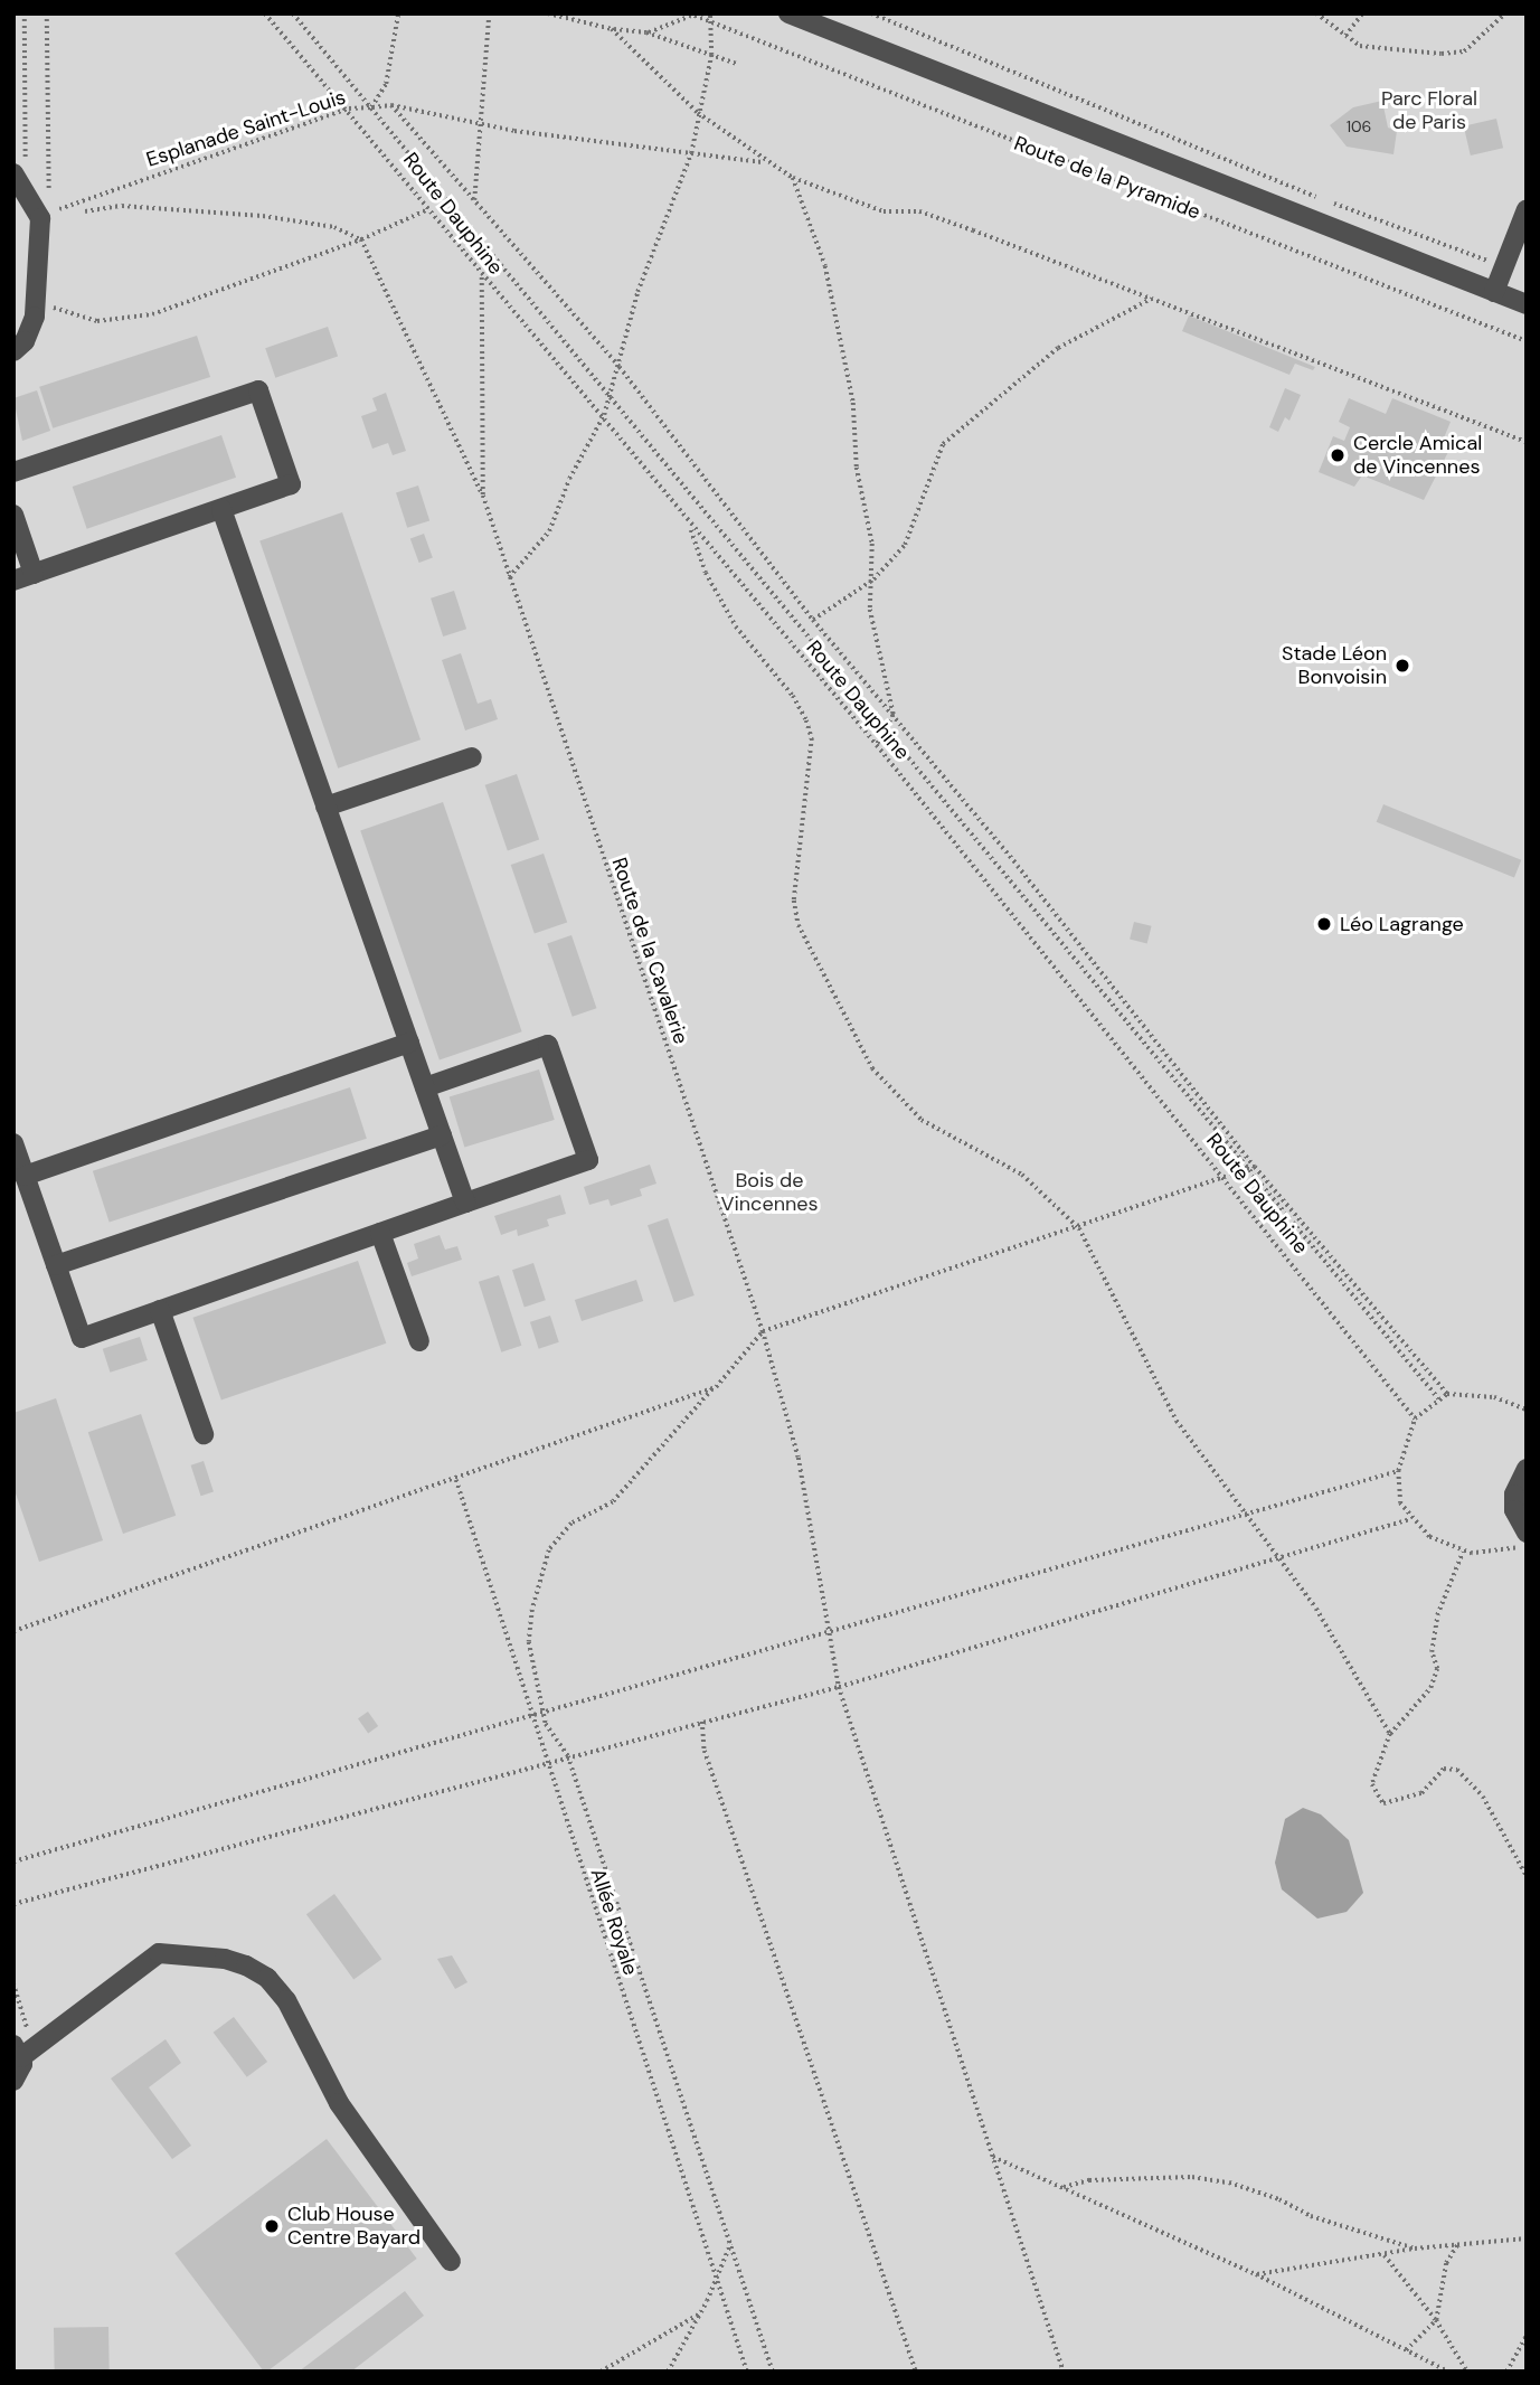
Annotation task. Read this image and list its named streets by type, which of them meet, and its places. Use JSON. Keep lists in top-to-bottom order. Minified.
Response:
{"streets":{"street":["Route de la Pyramide"],"path":["Esplanade Saint-Louis","Route Dauphine","Route de la Cavalerie","Allée Royale"]},"crossings":[["Esplanade Saint-Louis","Route Dauphine"],["Route Dauphine","Route de la Cavalerie"],["Route de la Cavalerie","Allée Royale"]],"parks":["Parc Floral de Paris","Bois de Vincennes"],"places":["Cercle Amical de Vincennes","Stade Léon Bonvoisin","Léo Lagrange","Club House Centre Bayard"],"house_numbers":["106"]}
